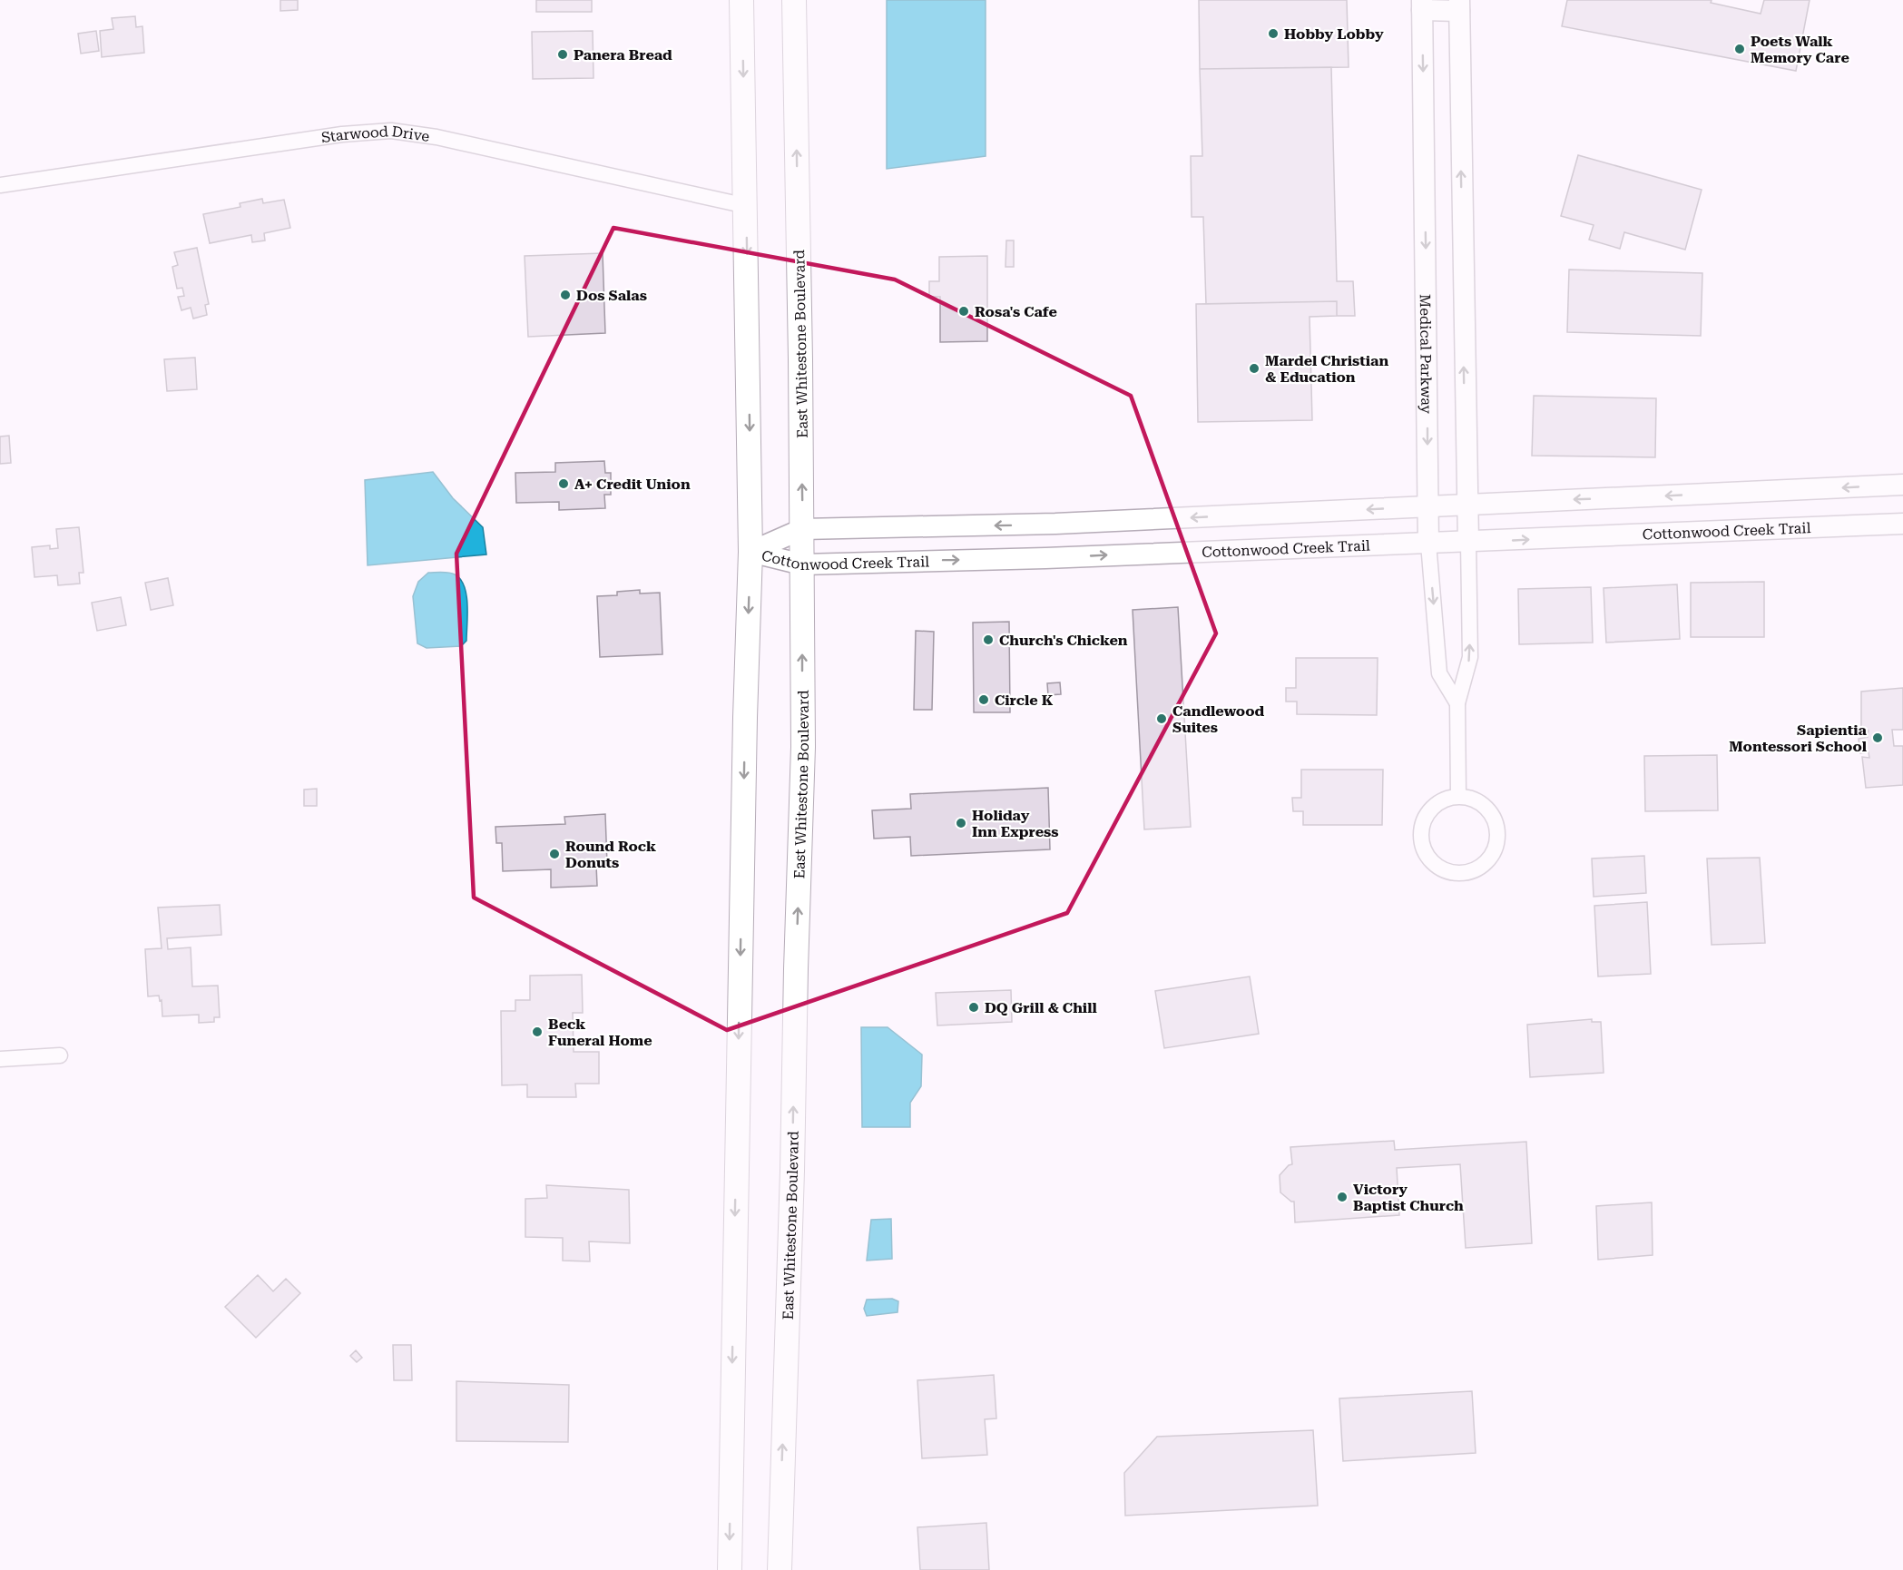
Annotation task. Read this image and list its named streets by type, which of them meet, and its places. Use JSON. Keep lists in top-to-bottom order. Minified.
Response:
{"streets":{"main road":["East Whitestone Boulevard"],"street":["Starwood Drive","Medical Parkway","Cottonwood Creek Trail"]},"crossings":[["East Whitestone Boulevard","Cottonwood Creek Trail"],["Medical Parkway","Cottonwood Creek Trail"]],"places":["Hobby Lobby","Poets Walk Memory Care","Panera Bread","Dos Salas","Rosa's Cafe","Mardel Christian & Education","A+ Credit Union","Church's Chicken","Circle K","Candlewood Suites","Sapientia Montessori School","Holiday Inn Express","Round Rock Donuts","DQ Grill & Chill","Beck Funeral Home","Victory Baptist Church"]}
